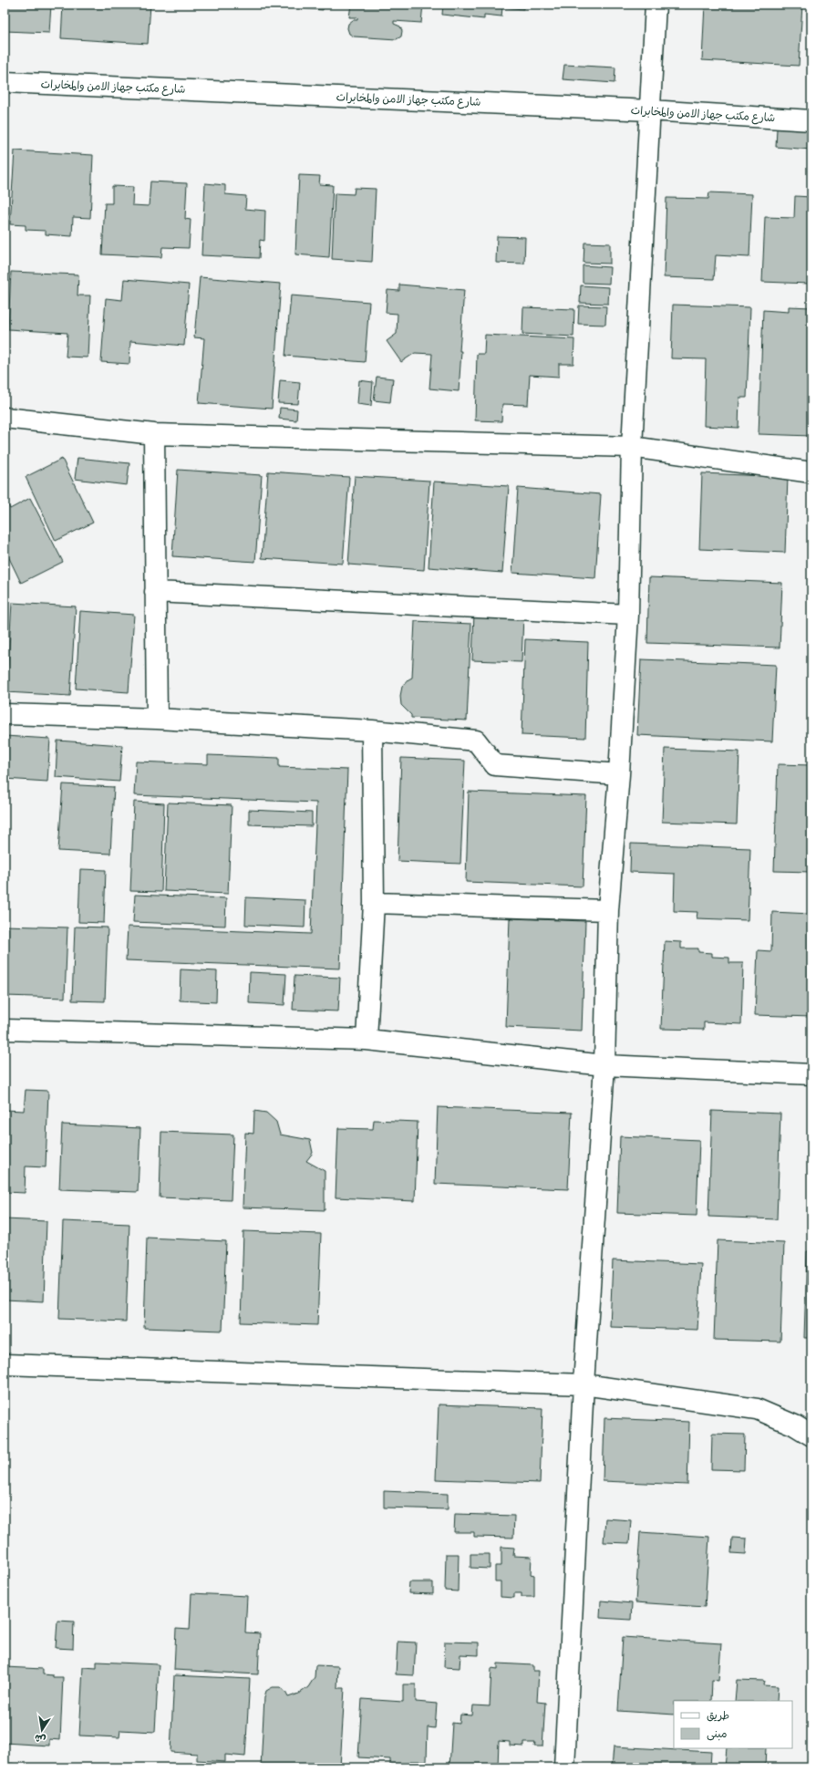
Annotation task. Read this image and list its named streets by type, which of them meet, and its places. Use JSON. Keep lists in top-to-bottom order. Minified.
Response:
{"streets":{"street":["شارع مكتب جهاز الامن والمخابرات"]},"legend":["طريق","مبنى"],"north":"bottom"}
